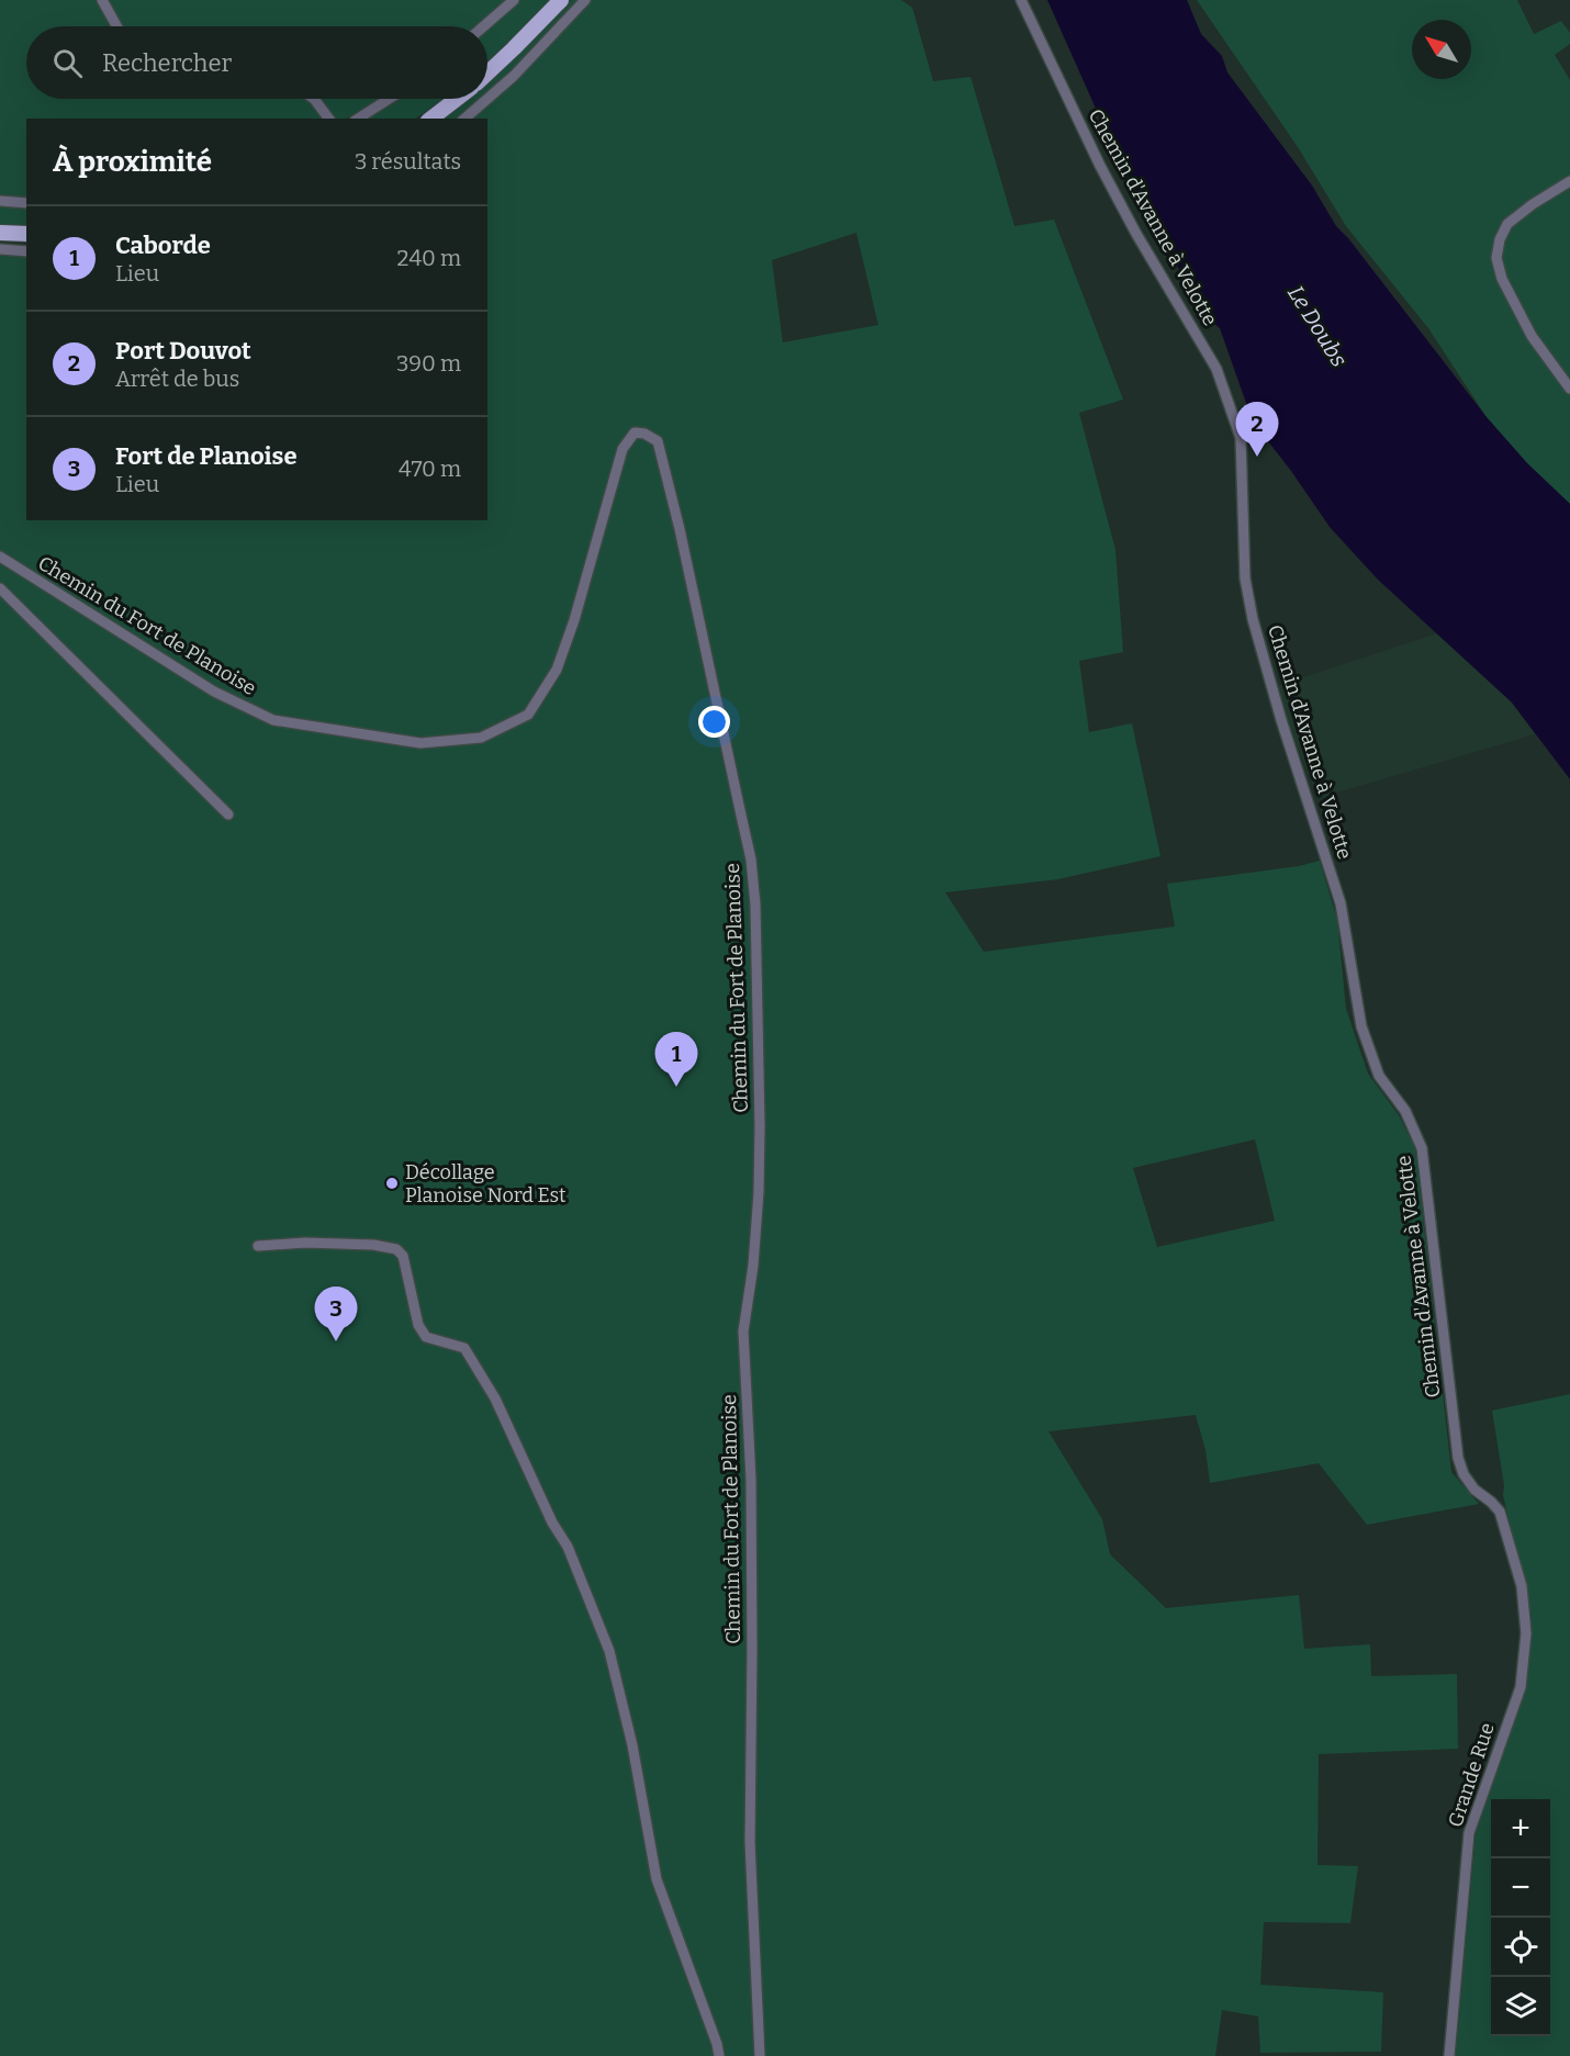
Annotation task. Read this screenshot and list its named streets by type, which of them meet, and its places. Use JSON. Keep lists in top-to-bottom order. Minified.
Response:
{"streets":{"street":["Chemin d'Avanne à Velotte","Chemin du Fort de Planoise","Grande Rue"]},"crossings":[["Chemin d'Avanne à Velotte","Grande Rue"]],"water":["Le Doubs"],"places":["Décollage Planoise Nord Est"],"north":"top left","page":{"search":"Rechercher","heading":["À proximité","3 résultats"],"list":[{"mark":"1","name":"Caborde","note":"Lieu","value":"240 m"},{"mark":"2","name":"Port Douvot","note":"Arrêt de bus","value":"390 m"},{"mark":"3","name":"Fort de Planoise","note":"Lieu","value":"470 m"}],"pins":["2","1","3"],"map_buttons":["+","−"]}}
